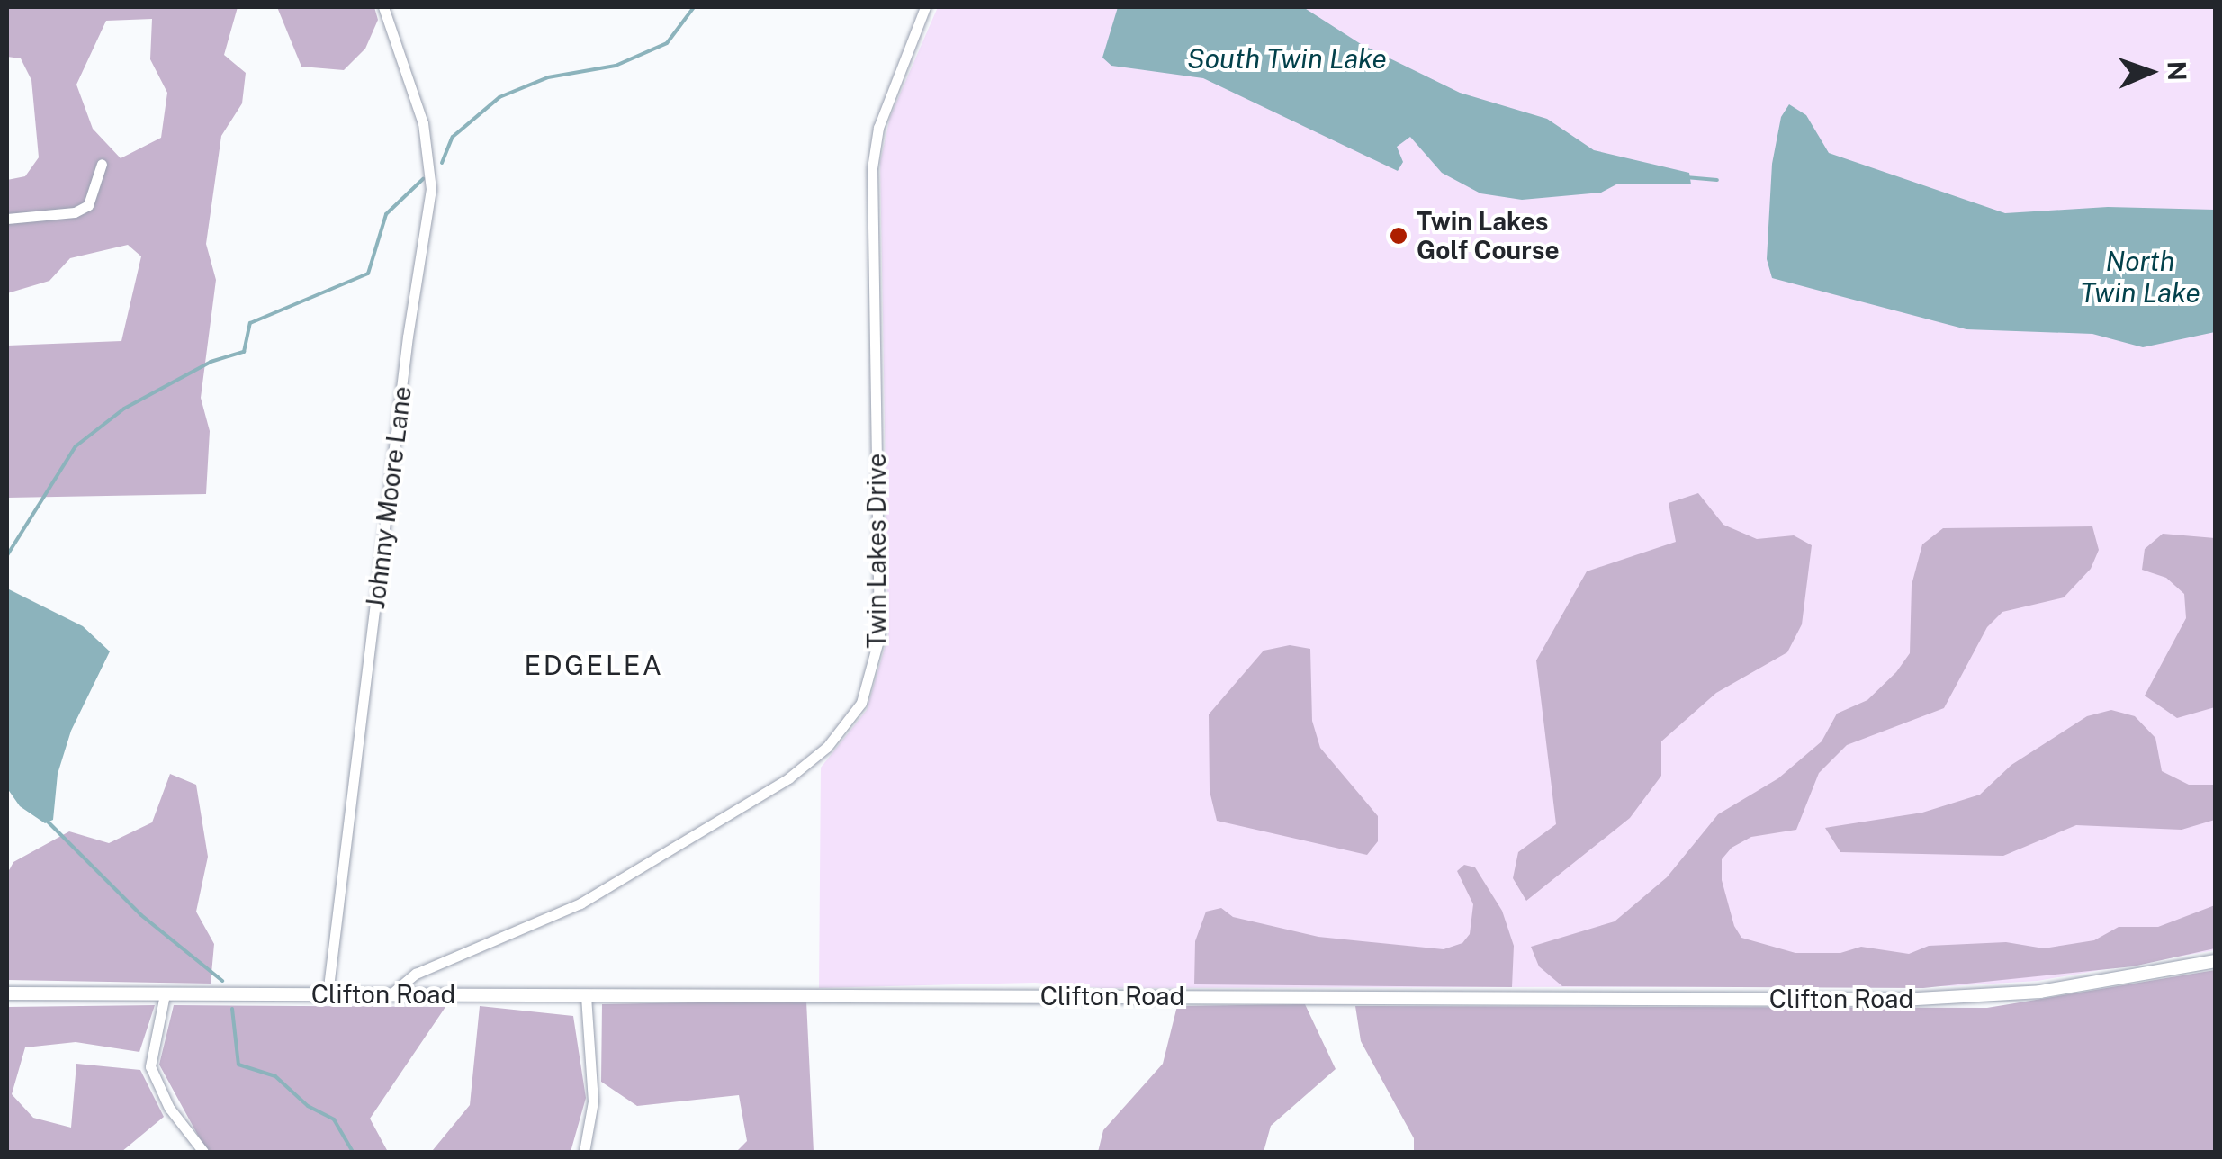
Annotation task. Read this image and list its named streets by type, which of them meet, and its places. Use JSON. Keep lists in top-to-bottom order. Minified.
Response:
{"streets":{"main road":["Clifton Road"],"street":["Johnny Moore Lane","Twin Lakes Drive"]},"crossings":[["Johnny Moore Lane","Clifton Road"],["Twin Lakes Drive","Clifton Road"]],"districts":["EDGELEA"],"water":["South Twin Lake","North Twin Lake"],"places":["Twin Lakes Golf Course"],"north":"right"}
